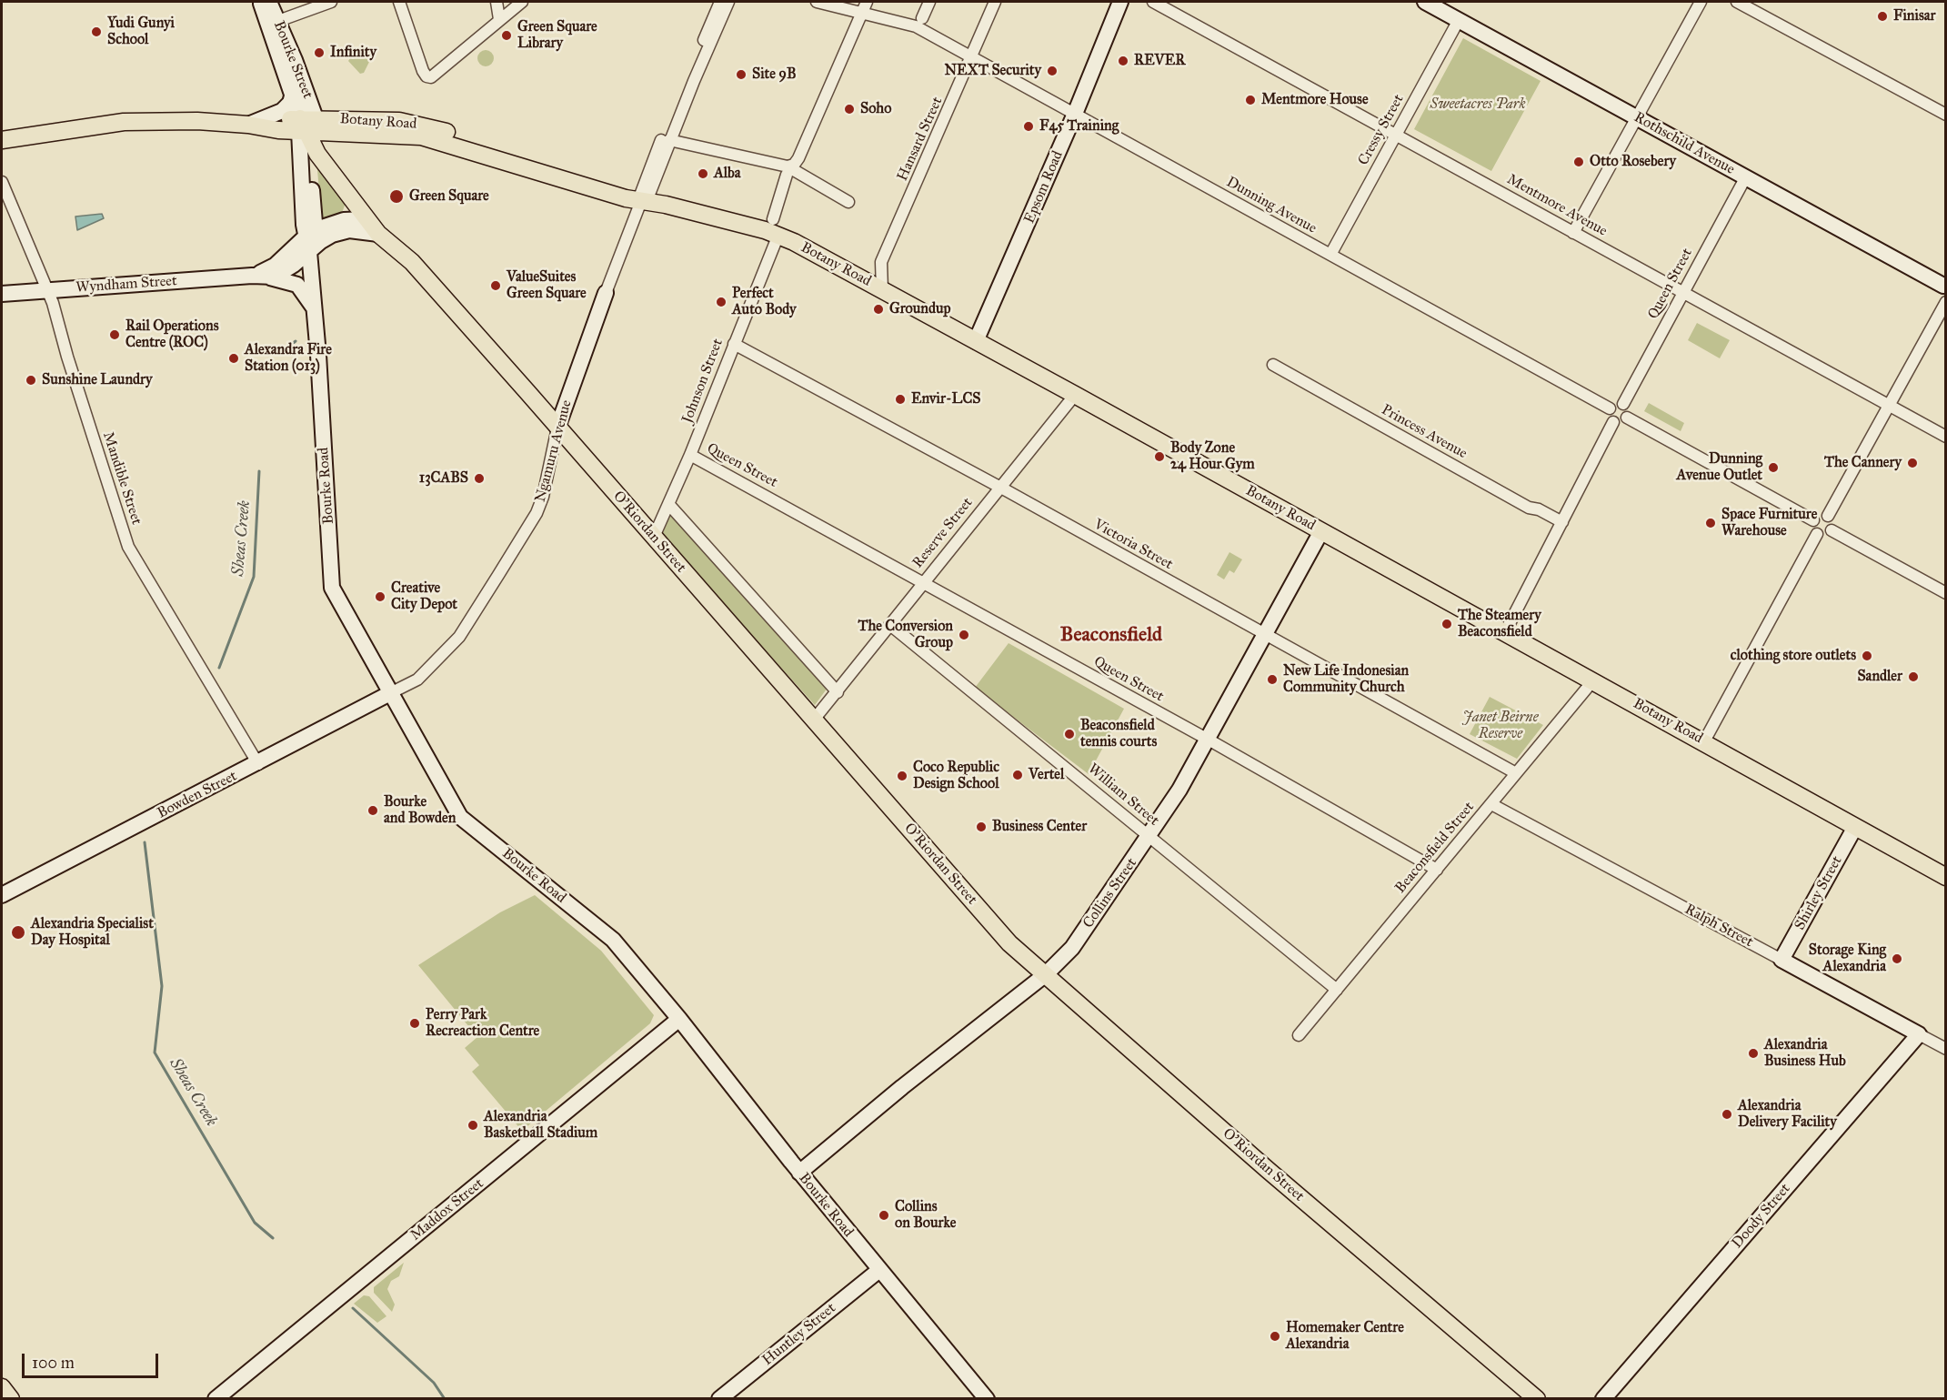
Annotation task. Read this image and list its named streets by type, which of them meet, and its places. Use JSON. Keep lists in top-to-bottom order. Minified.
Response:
{"streets":{"main road":["Botany Road","O'Riordan Street"],"street":["Bourke Street","Cressy Street","Hansard Street","Rothschild Avenue","Epsom Road","Dunning Avenue","Mentmore Avenue","Queen Street","Wyndham Street","Johnson Street","Princess Avenue","Ngamuru Avenue","Mandible Street","Bourke Road","Reserve Street","Victoria Street","Bowden Street","William Street","Beaconsfield Street","Collins Street","Shirley Street","Ralph Street","Maddox Street","Doody Street","Huntley Street"]},"crossings":[["Bourke Street","Botany Road"],["Bourke Street","Bourke Road"],["Bourke Street","O'Riordan Street"],["Botany Road","Hansard Street"],["Botany Road","Epsom Road"],["Botany Road","Johnson Street"],["Botany Road","Ngamuru Avenue"],["Botany Road","Bourke Road"],["Botany Road","O'Riordan Street"],["Botany Road","Reserve Street"],["Botany Road","Beaconsfield Street"],["Botany Road","Collins Street"],["Botany Road","Shirley Street"],["Cressy Street","Rothschild Avenue"],["Cressy Street","Dunning Avenue"],["Cressy Street","Mentmore Avenue"],["Hansard Street","Dunning Avenue"],["Rothschild Avenue","Queen Street"],["Epsom Road","Dunning Avenue"],["Dunning Avenue","Queen Street"],["Dunning Avenue","Johnson Street"],["Mentmore Avenue","Queen Street"],["Queen Street","Johnson Street"],["Queen Street","Reserve Street"],["Queen Street","Beaconsfield Street"],["Queen Street","Collins Street"],["Wyndham Street","Mandible Street"],["Wyndham Street","Bourke Road"],["Wyndham Street","O'Riordan Street"],["Johnson Street","O'Riordan Street"],["Johnson Street","Victoria Street"],["Ngamuru Avenue","Bourke Road"],["Ngamuru Avenue","O'Riordan Street"],["Ngamuru Avenue","Bowden Street"],["Mandible Street","Bowden Street"],["Bourke Road","O'Riordan Street"],["Bourke Road","Bowden Street"],["Bourke Road","Collins Street"],["Bourke Road","Maddox Street"],["Bourke Road","Huntley Street"],["O'Riordan Street","Reserve Street"],["O'Riordan Street","Collins Street"],["Reserve Street","Victoria Street"],["Reserve Street","William Street"],["Victoria Street","Beaconsfield Street"],["Victoria Street","Collins Street"],["William Street","Beaconsfield Street"],["William Street","Collins Street"],["Beaconsfield Street","Ralph Street"],["Shirley Street","Ralph Street"],["Ralph Street","Doody Street"]],"districts":["Beaconsfield"],"water":["Sheas Creek"],"parks":["Sweetacres Park","Janet Beirne Reserve"],"places":["Finisar","Yudi Gunyi School","Green Square Library","Infinity","REVER","NEXT Security","Site 9B","Mentmore House","Soho","F45 Training","Otto Rosebery","Alba","Green Square","ValueSuites Green Square","Perfect Auto Body","Groundup","Rail Operations Centre (ROC)","Alexandra Fire Station (013)","Sunshine Laundry","Envir-LCS","Body Zone 24 Hour Gym","The Cannery","Dunning Avenue Outlet","13CABS","Space Furniture Warehouse","Creative City Depot","The Steamery Beaconsfield","The Conversion Group","clothing store outlets","Sandler","New Life Indonesian Community Church","Beaconsfield tennis courts","Vertel","Coco Republic Design School","Bourke and Bowden","Business Center","Alexandria Specialist Day Hospital","Storage King Alexandria","Perry Park Recreaction Centre","Alexandria Business Hub","Alexandria Delivery Facility","Alexandria Basketball Stadium","Collins on Bourke","Homemaker Centre Alexandria"],"scale_bar":"100 m"}
